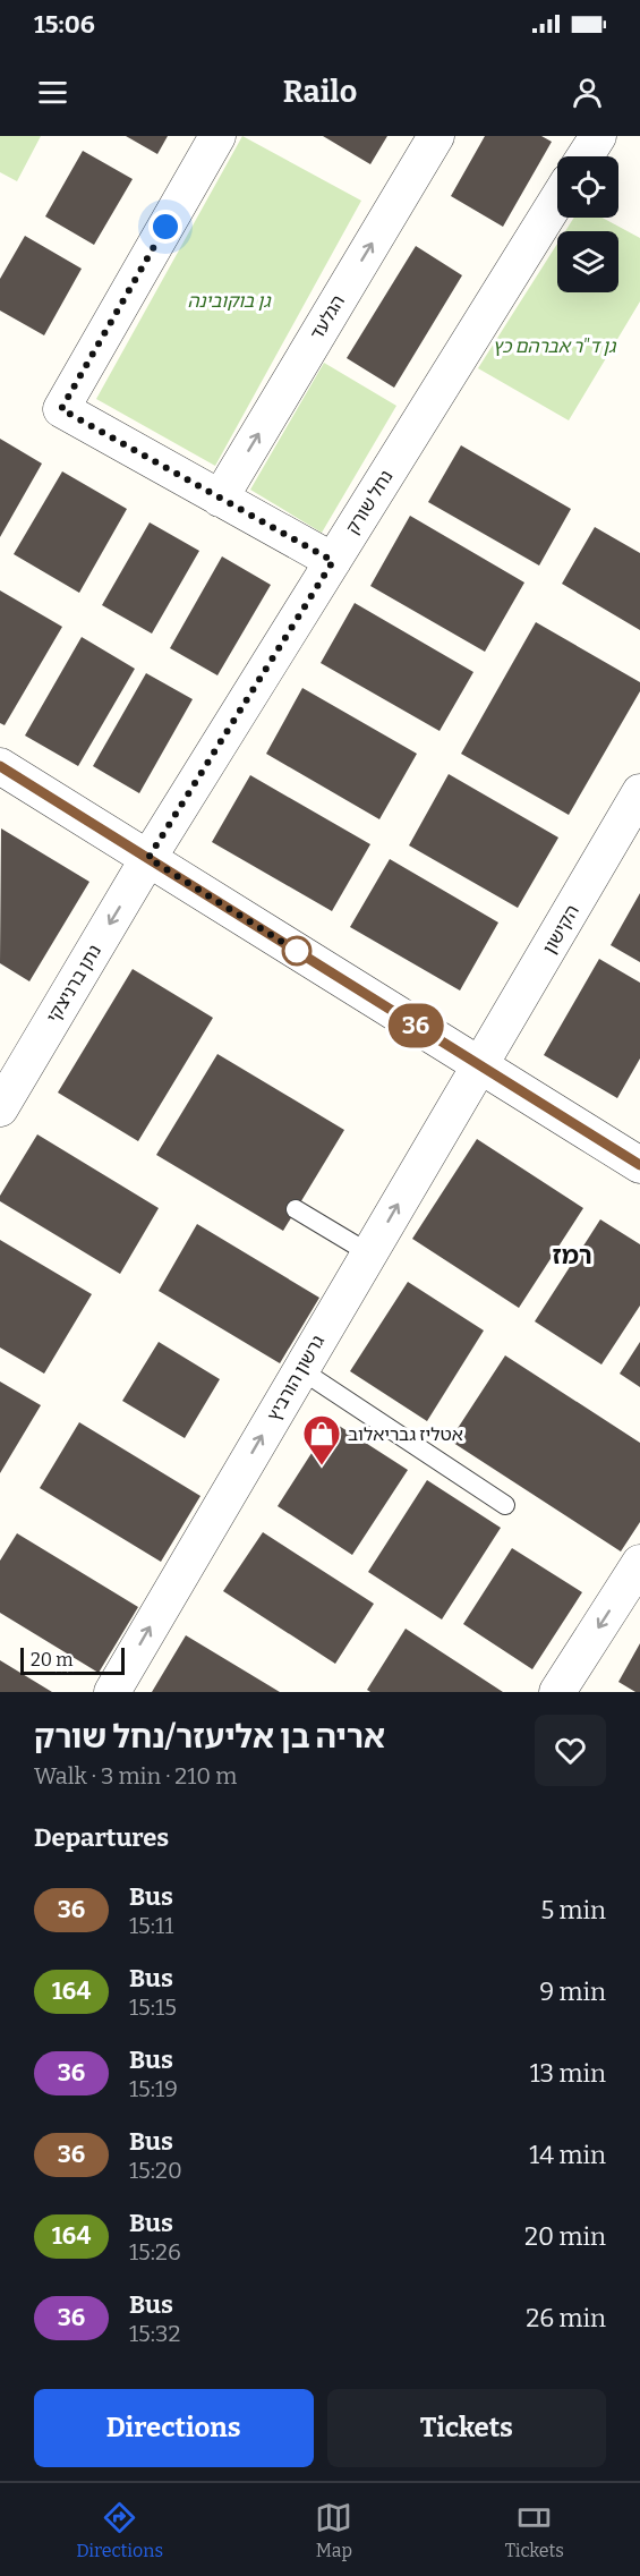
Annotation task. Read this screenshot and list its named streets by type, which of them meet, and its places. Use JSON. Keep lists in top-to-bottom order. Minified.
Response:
{"streets":{"street":["הגלעד","נחל שורק","הקישון","נתן ברניצקי","גרשון הורביץ"]},"crossings":[["נחל שורק","נתן ברניצקי"],["הקישון","גרשון הורביץ"]],"one_way":["הגלעד","נתן ברניצקי","גרשון הורביץ"],"districts":["רמז"],"parks":["גן בוקובינה","גן ד\"ר אברהם כץ"],"places":{"shop":["אטליז גבריאלוב"]},"lines":["bus line 36"],"scale_bar":"20 m","page":{"status":"15:06","header":"Railo","on_map":"36","scale":"20 m","heading":[["אריה בן אליעזר/נחל שורק","Walk · 3 min · 210 m"],"Departures"],"list":[{"mark":"36","name":"Bus","note":"15:11","value":"5 min"},{"mark":"164","name":"Bus","note":"15:15","value":"9 min"},{"mark":"36","name":"Bus","note":"15:19","value":"13 min"},{"mark":"36","name":"Bus","note":"15:20","value":"14 min"},{"mark":"164","name":"Bus","note":"15:26","value":"20 min"},{"mark":"36","name":"Bus","note":"15:32","value":"26 min"}],"buttons":["Directions","Tickets"],"tabs":["Directions","Map","Tickets"]}}
